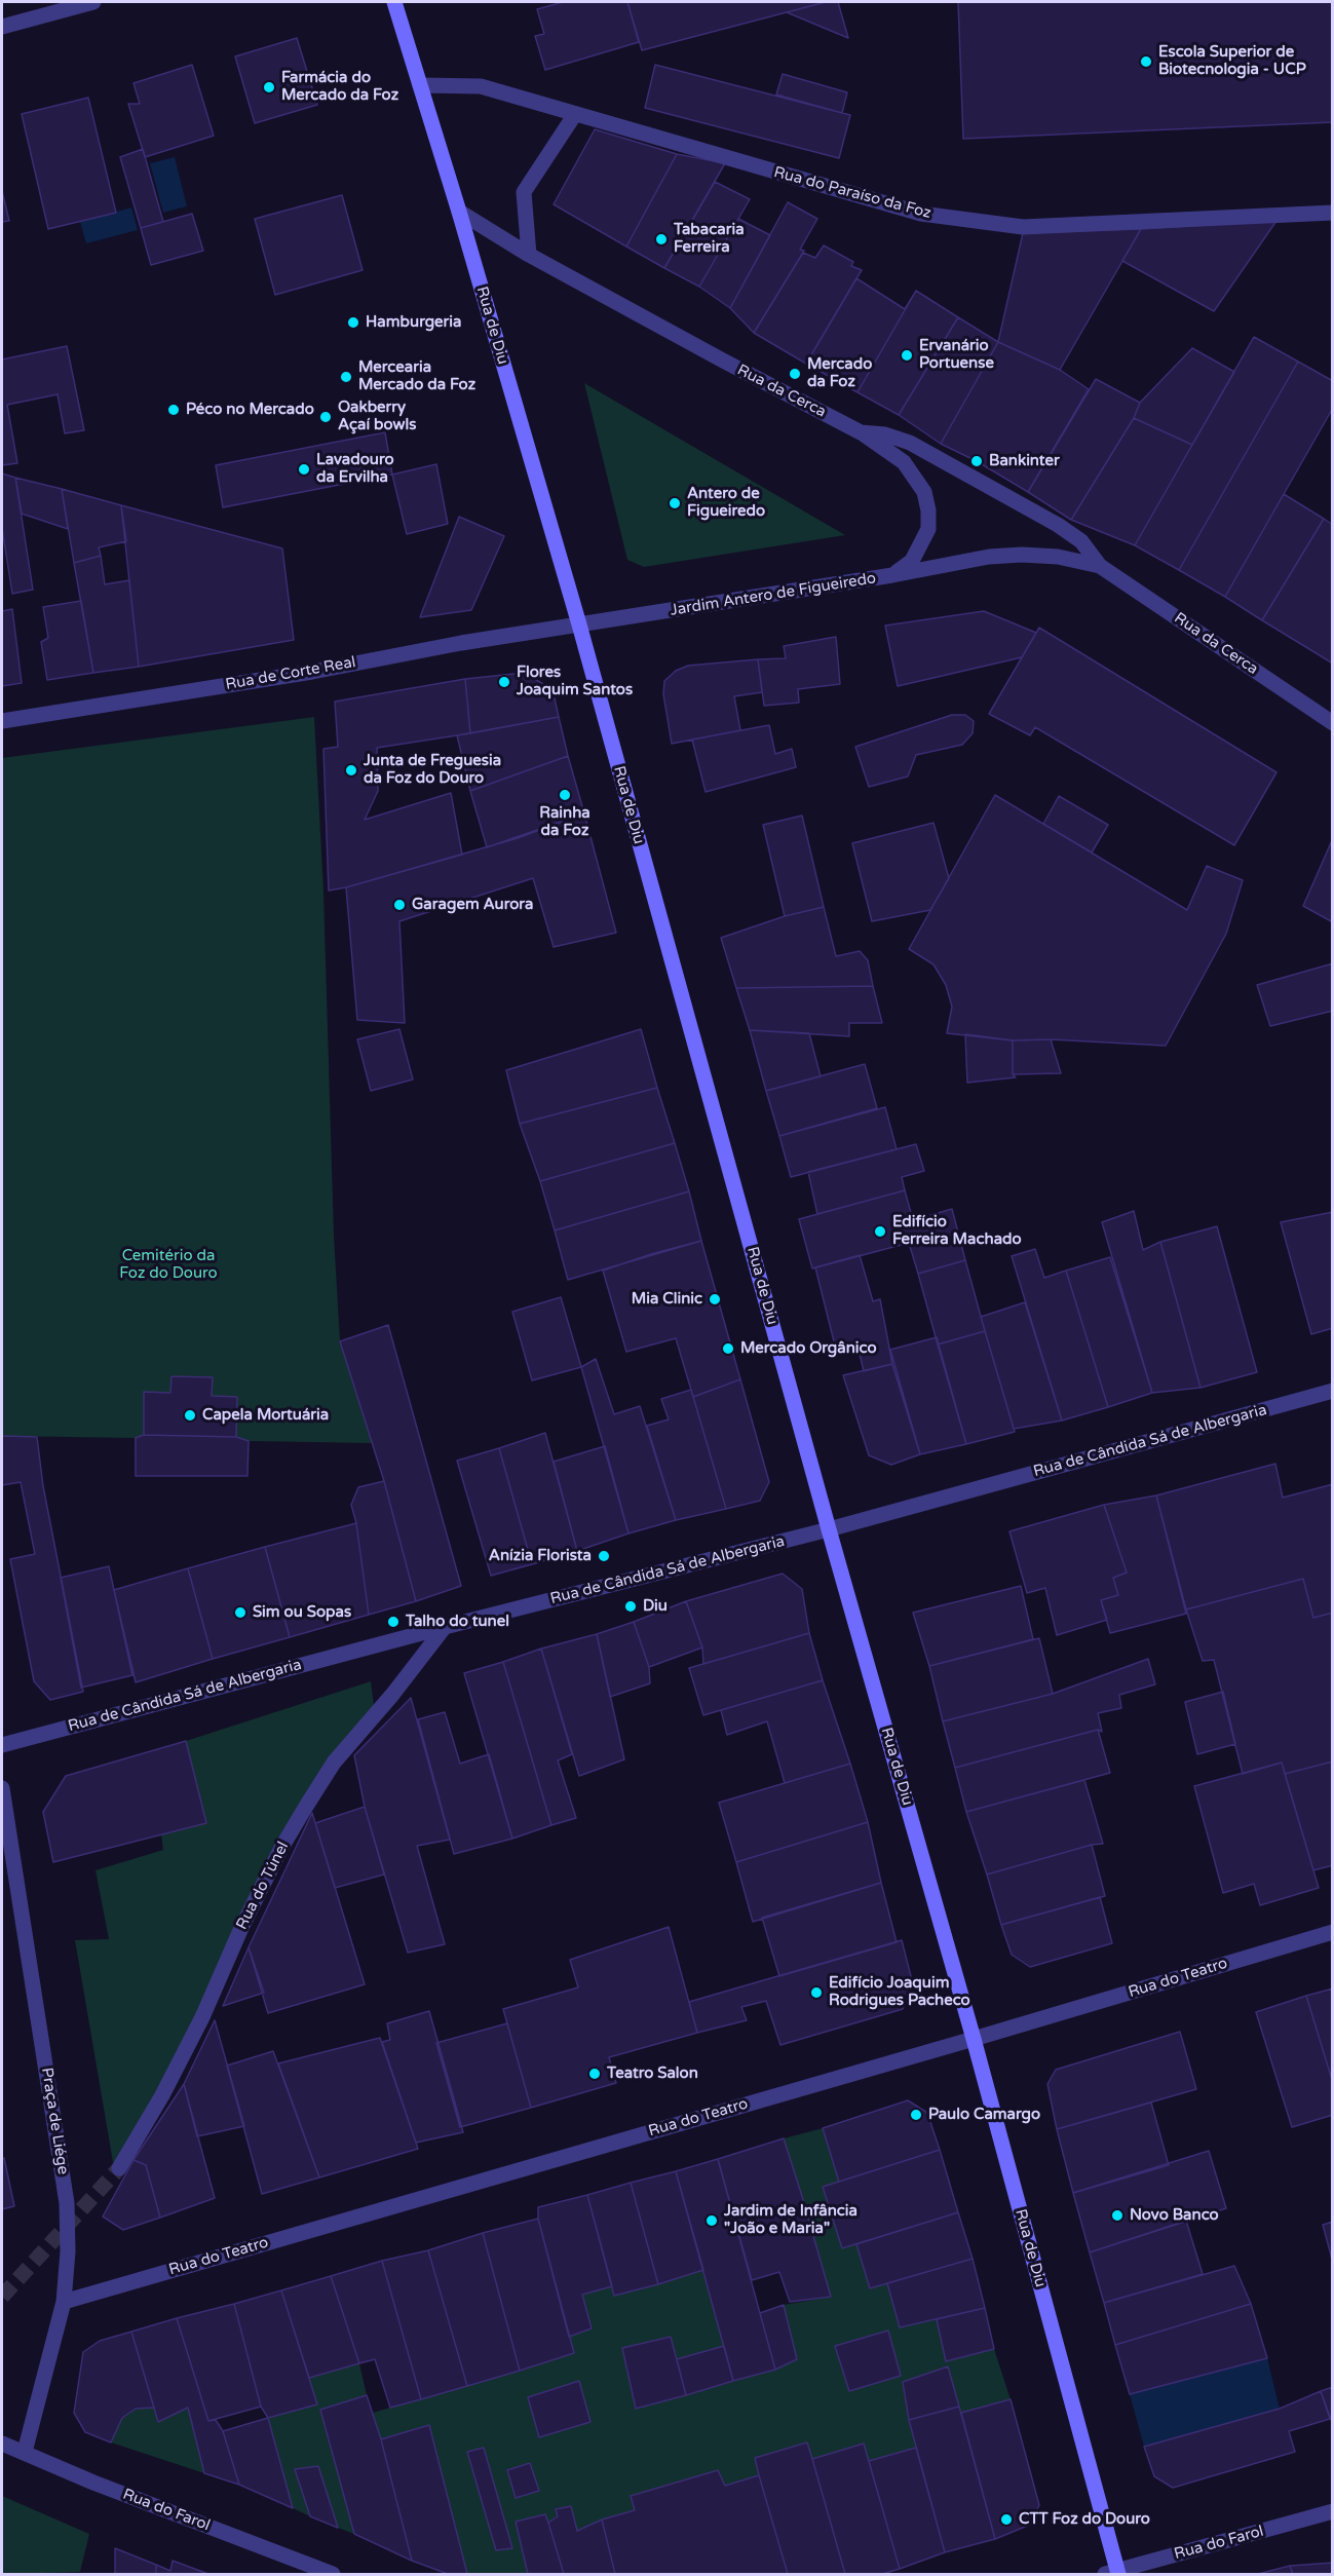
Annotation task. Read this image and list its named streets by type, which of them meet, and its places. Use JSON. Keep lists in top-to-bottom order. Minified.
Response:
{"streets":{"main road":["Rua de Diu"],"street":["Rua do Paraíso da Foz","Rua da Cerca","Jardim Antero de Figueiredo","Rua de Corte Real","Rua de Cândida Sá de Albergaria","Rua do Túnel","Rua do Teatro","Praça de Liége","Rua do Farol"]},"crossings":[["Rua do Paraíso da Foz","Rua de Diu"],["Rua de Diu","Rua da Cerca"],["Rua de Diu","Jardim Antero de Figueiredo"],["Rua de Diu","Rua de Corte Real"],["Rua de Diu","Rua de Cândida Sá de Albergaria"],["Rua de Diu","Rua do Teatro"],["Rua de Diu","Rua do Farol"],["Rua da Cerca","Jardim Antero de Figueiredo"],["Jardim Antero de Figueiredo","Rua de Corte Real"],["Rua de Cândida Sá de Albergaria","Rua do Túnel"],["Rua do Teatro","Praça de Liége"],["Praça de Liége","Rua do Farol"]],"parks":["Cemitério da Foz do Douro"],"places":["Escola Superior de Biotecnologia - UCP","Farmácia do Mercado da Foz","Tabacaria Ferreira","Hamburgeria","Ervanário Portuense","Mercado da Foz","Mercearia Mercado da Foz","Péco no Mercado","Oakberry Açaí bowls","Bankinter","Lavadouro da Ervilha","Antero de Figueiredo","Flores Joaquim Santos","Junta de Freguesia da Foz do Douro","Rainha da Foz","Garagem Aurora","Edifício Ferreira Machado","Mia Clinic","Mercado Orgânico","Capela Mortuária","Anízia Florista","Diu","Sim ou Sopas","Talho do tunel","Edifício Joaquim Rodrigues Pacheco","Teatro Salon","Paulo Camargo","Novo Banco","Jardim de Infância \"João e Maria\"","CTT Foz do Douro"]}
